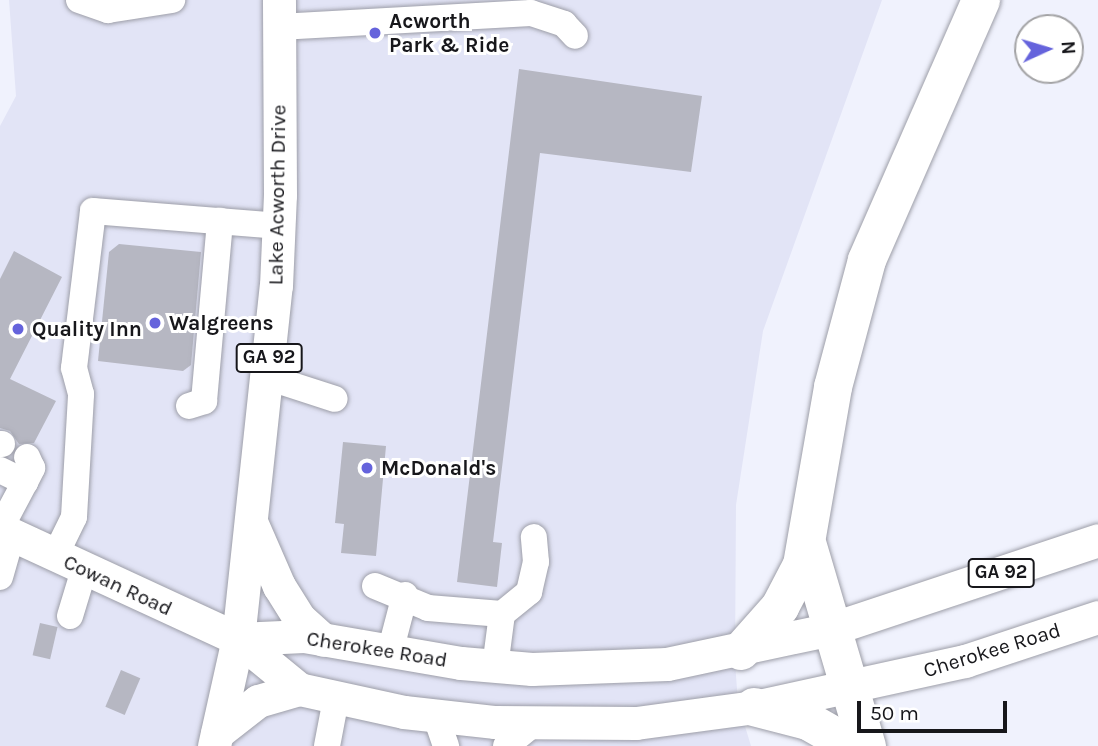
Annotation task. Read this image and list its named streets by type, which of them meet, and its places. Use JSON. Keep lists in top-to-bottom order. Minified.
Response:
{"streets":{"main road":["Lake Acworth Drive","GA 92","Cowan Road","Cherokee Road"]},"crossings":[["Lake Acworth Drive","Cowan Road"],["Lake Acworth Drive","Cherokee Road"],["Cowan Road","Cherokee Road"]],"places":["Acworth Park & Ride","Walgreens","Quality Inn","McDonald's"],"scale_bar":"50 m","north":"right"}
